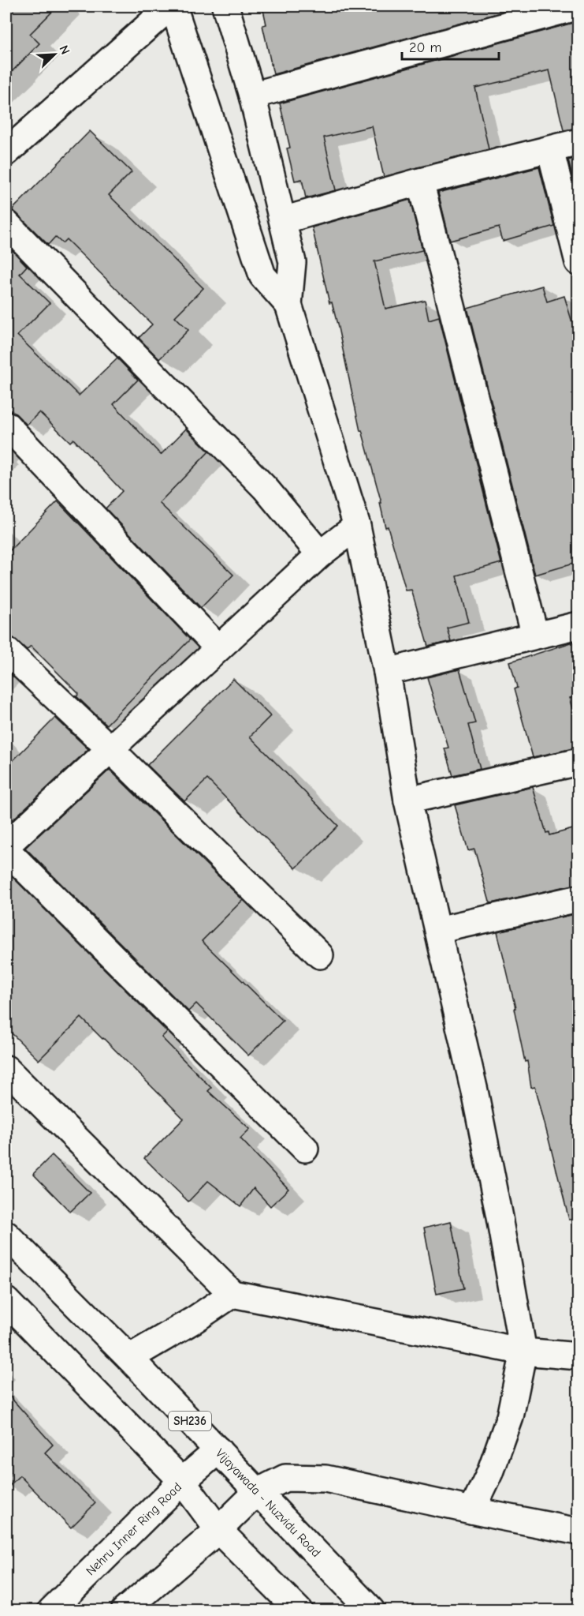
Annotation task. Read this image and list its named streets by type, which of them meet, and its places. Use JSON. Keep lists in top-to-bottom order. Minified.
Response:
{"streets":{"street":["SH236","Vijayawada - Nuzvidu Road","Nehru Inner Ring Road"]},"crossings":[["Vijayawada - Nuzvidu Road","Nehru Inner Ring Road"]],"scale_bar":"20 m","north":"top right"}
